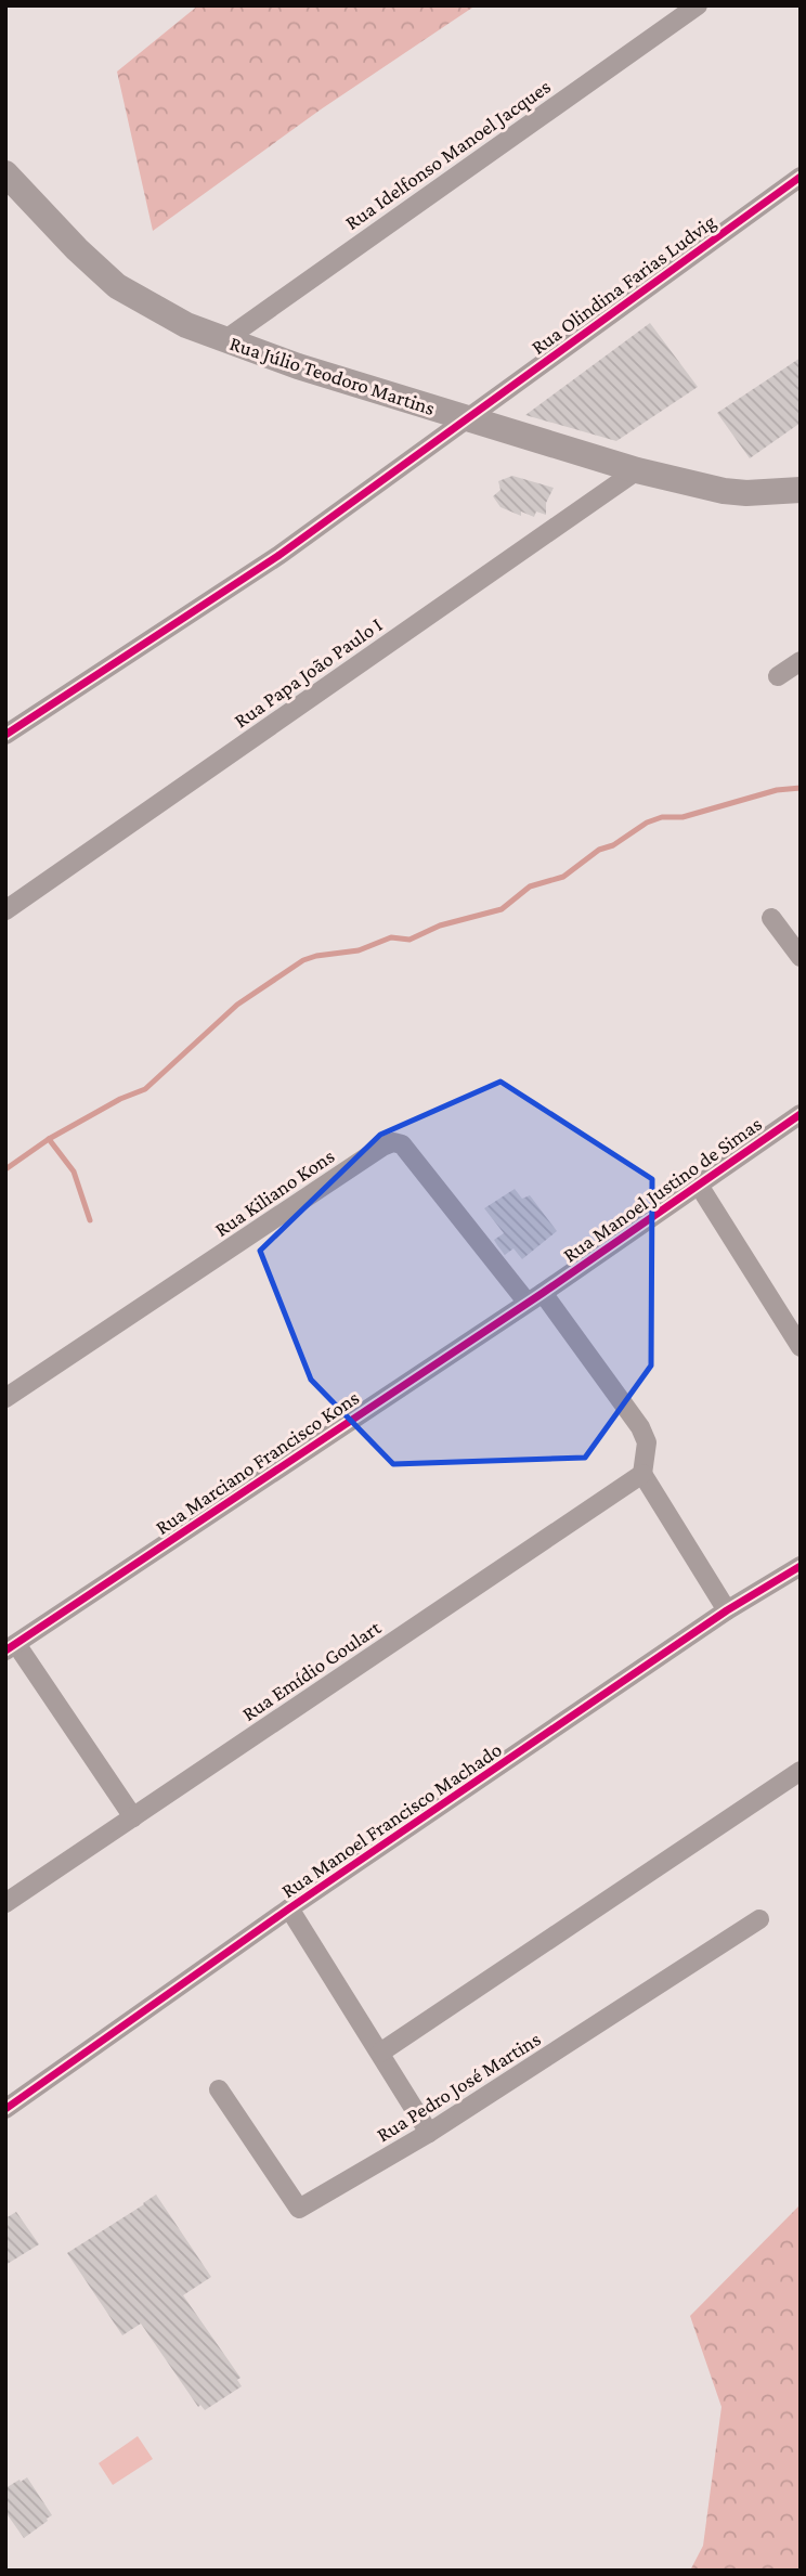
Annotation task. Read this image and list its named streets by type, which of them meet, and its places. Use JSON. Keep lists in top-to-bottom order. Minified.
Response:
{"streets":{"main road":["Rua Júlio Teodoro Martins"],"street":["Rua Idelfonso Manoel Jacques","Rua Olindina Farias Ludvig","Rua Papa João Paulo I","Rua Manoel Justino de Simas","Rua Kiliano Kons","Rua Marciano Francisco Kons","Rua Emídio Goulart","Rua Manoel Francisco Machado","Rua Pedro José Martins"]},"crossings":[["Rua Idelfonso Manoel Jacques","Rua Júlio Teodoro Martins"],["Rua Olindina Farias Ludvig","Rua Júlio Teodoro Martins"],["Rua Júlio Teodoro Martins","Rua Papa João Paulo I"],["Rua Manoel Justino de Simas","Rua Kiliano Kons"],["Rua Manoel Justino de Simas","Rua Marciano Francisco Kons"],["Rua Kiliano Kons","Rua Marciano Francisco Kons"]]}
